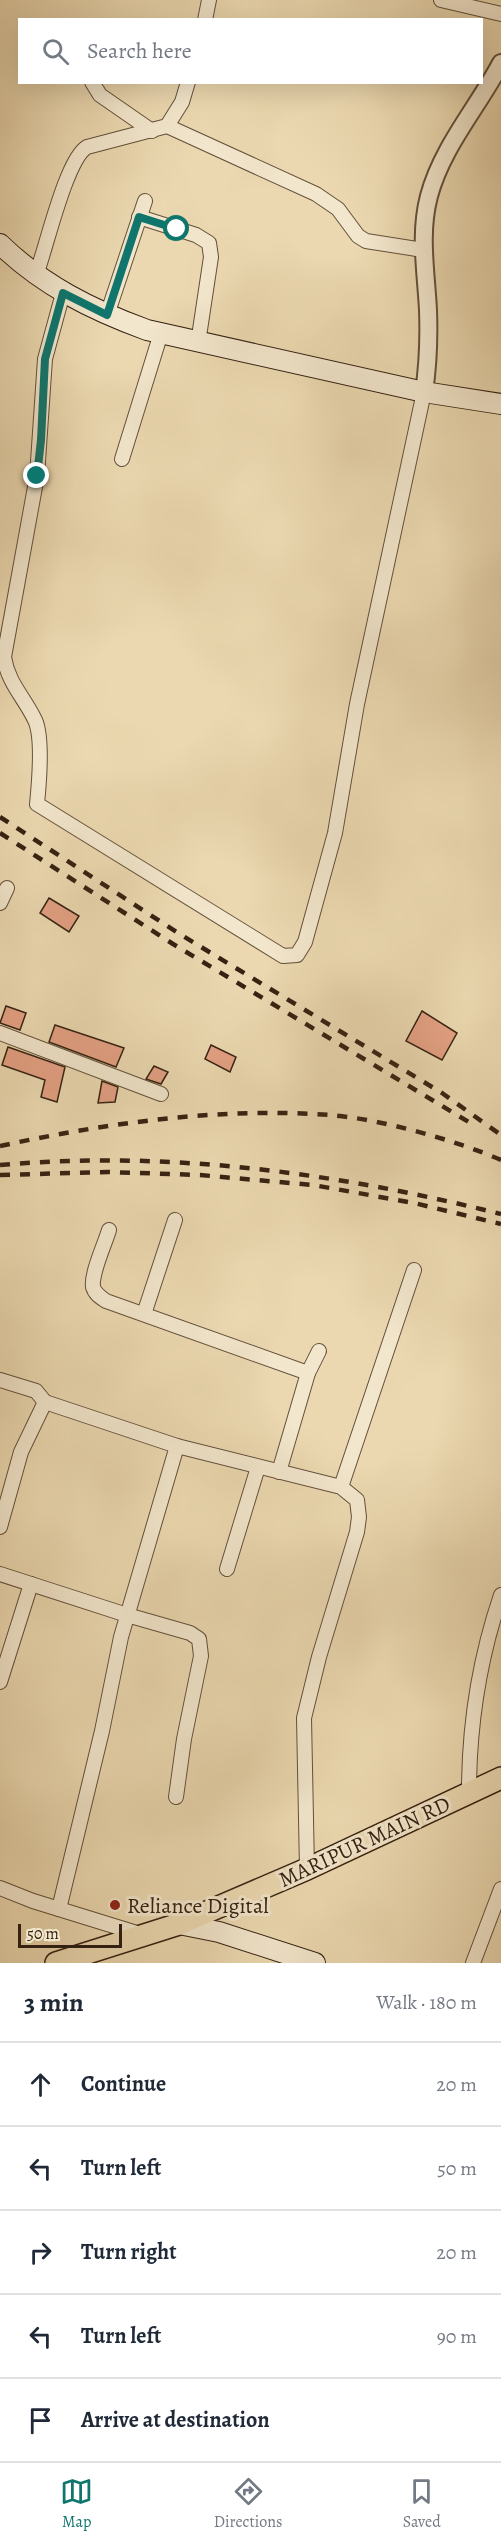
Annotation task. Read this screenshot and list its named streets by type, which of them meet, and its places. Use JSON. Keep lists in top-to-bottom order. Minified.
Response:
{"streets":{"main road":["MARIPUR MAIN RD"]},"places":["Reliance Digital"],"scale_bar":"50 m","page":{"search":"Search here","scale":"50 m","heading":["3 min","Walk · 180 m"],"list":[["Continue","20 m"],["Turn left","50 m"],["Turn right","20 m"],["Turn left","90 m"],"Arrive at destination"],"nav":["Map","Directions","Saved"]}}
